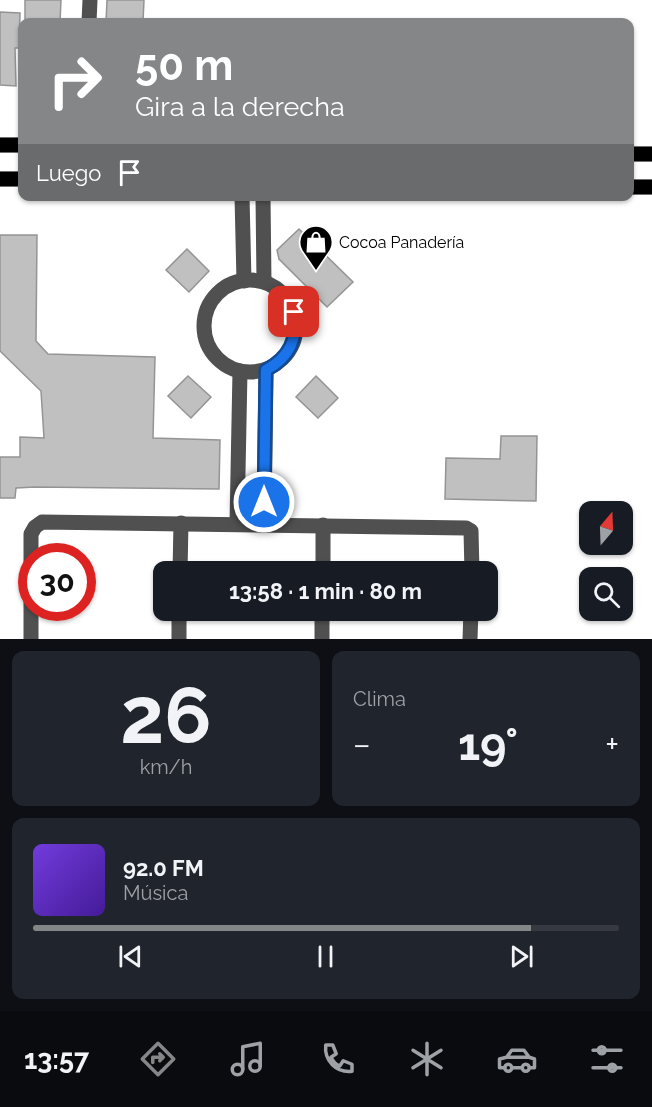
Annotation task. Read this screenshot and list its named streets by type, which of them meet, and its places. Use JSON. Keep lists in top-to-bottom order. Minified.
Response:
{"places":{"shop":["Cocoa Panadería"]},"north":"top","page":{"turn":["50 m","Gira a la derecha"],"then":"Luego","limit":"30","trip":"13:58 · 1 min · 80 m","tile":[["26","km/h"],"Clima"],"heat":["−","19°","+"],"song":["92.0 FM","Música"],"tabs":"13:57"}}
